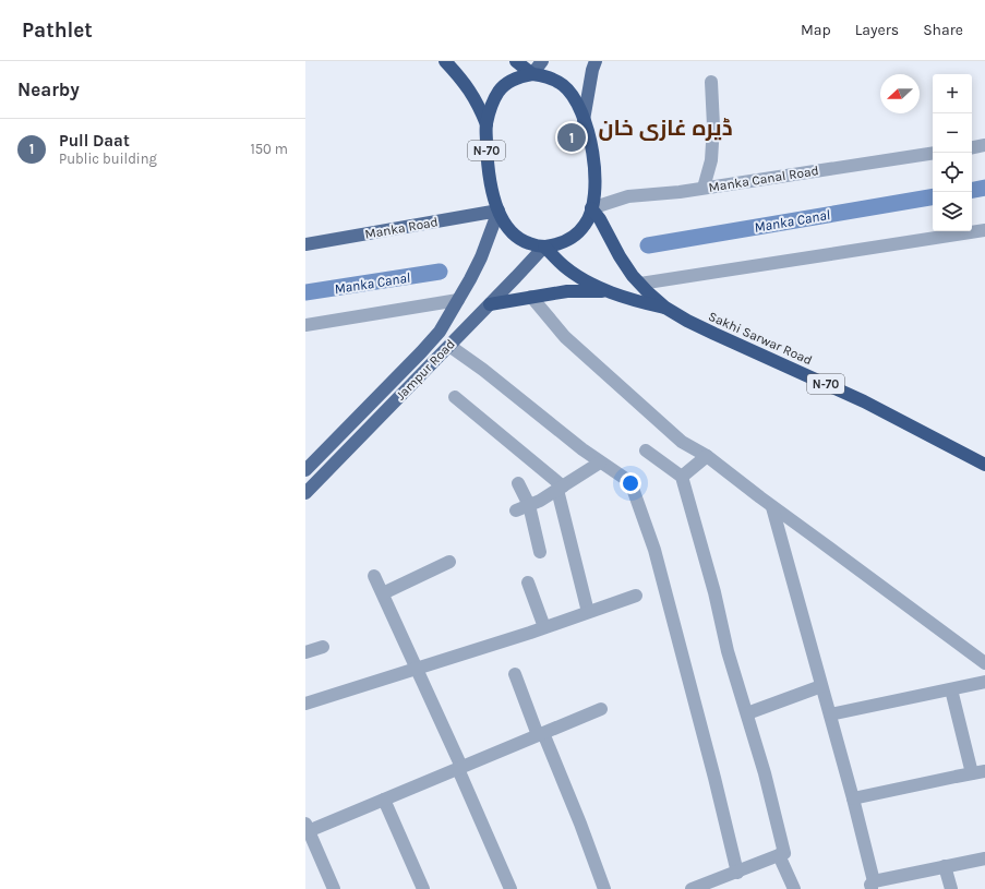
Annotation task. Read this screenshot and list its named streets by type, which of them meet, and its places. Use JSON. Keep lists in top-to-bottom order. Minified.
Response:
{"streets":{"highway":["N-70","Sakhi Sarwar Road"],"main road":["Manka Road","Jampur Road"],"street":["Manka Canal Road"]},"crossings":[["N-70","Manka Canal Road"],["N-70","Manka Road"],["N-70","Sakhi Sarwar Road"],["N-70","Jampur Road"],["Manka Canal Road","Manka Road"],["Manka Canal Road","Sakhi Sarwar Road"],["Manka Canal Road","Jampur Road"],["Manka Road","Sakhi Sarwar Road"],["Manka Road","Jampur Road"],["Sakhi Sarwar Road","Jampur Road"]],"districts":["ڈیرہ غازی خان"],"water":["Manka Canal"],"north":"left","page":{"header":"Pathlet","nav":["Map","Layers","Share"],"heading":"Nearby","map_buttons":["+","−"],"list":[{"mark":"1","name":"Pull Daat","note":"Public building","value":"150 m"}],"pins":"1"}}
